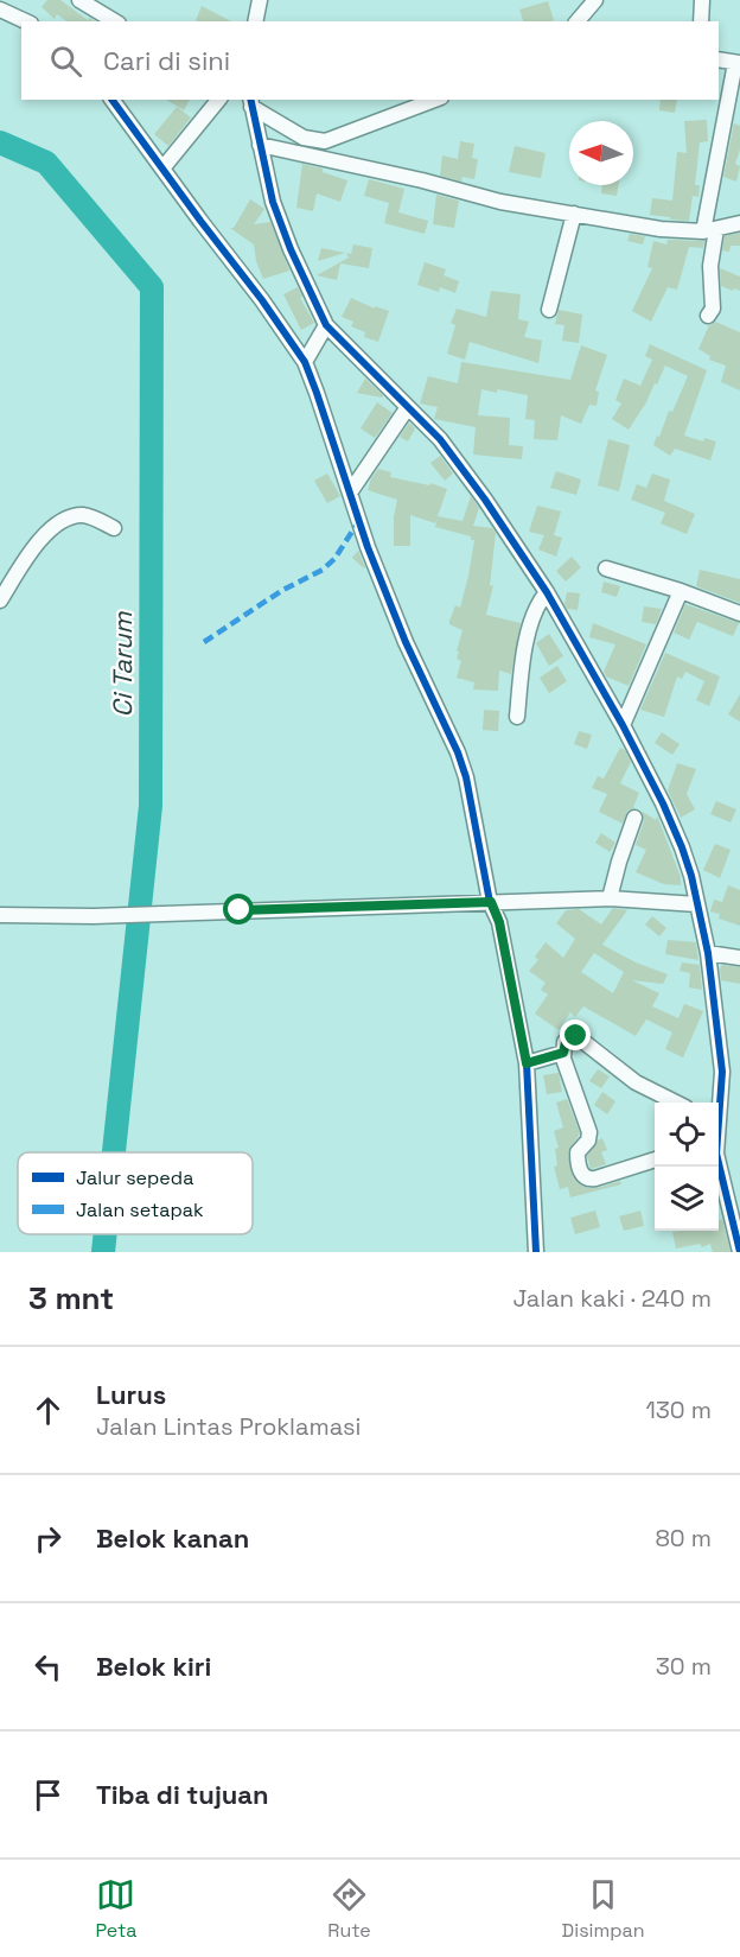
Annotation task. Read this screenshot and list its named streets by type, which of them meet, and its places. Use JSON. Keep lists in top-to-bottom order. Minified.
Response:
{"water":["Ci Tarum"],"legend":["Jalur sepeda","Jalan setapak"],"north":"left","page":{"search":"Cari di sini","heading":["3 mnt","Jalan kaki · 240 m"],"list":[["Lurus","Jalan Lintas Proklamasi","130 m"],["Belok kanan","80 m"],["Belok kiri","30 m"],"Tiba di tujuan"],"nav":["Peta","Rute","Disimpan"]}}
